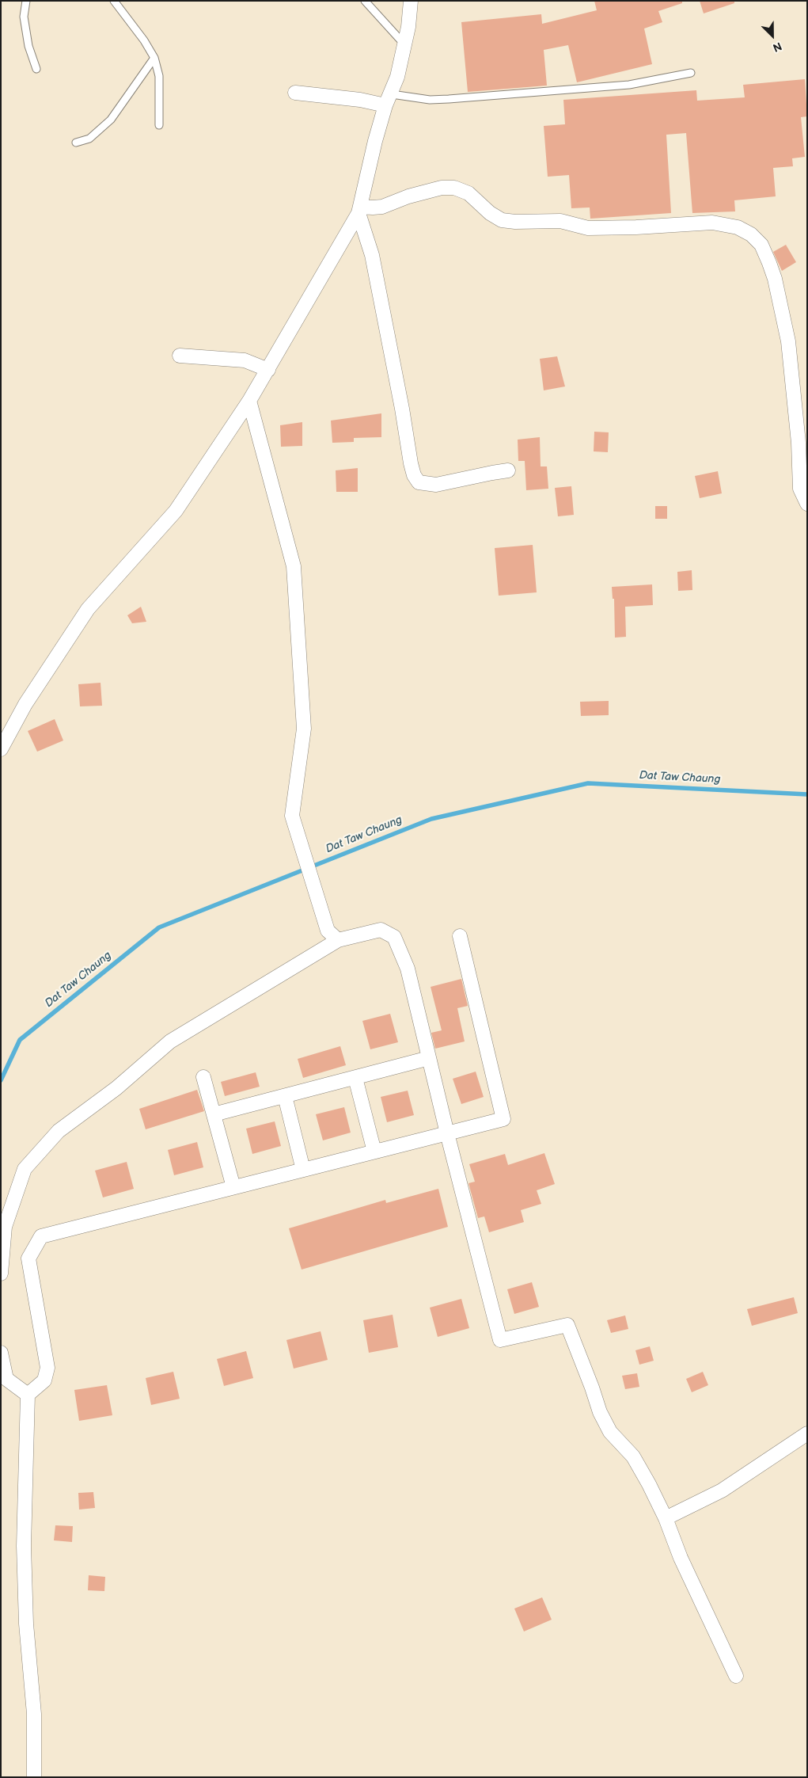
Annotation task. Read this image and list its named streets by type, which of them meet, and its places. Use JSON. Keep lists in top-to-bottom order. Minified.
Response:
{"water":["Dat Taw Chaung"],"north":"bottom right"}
